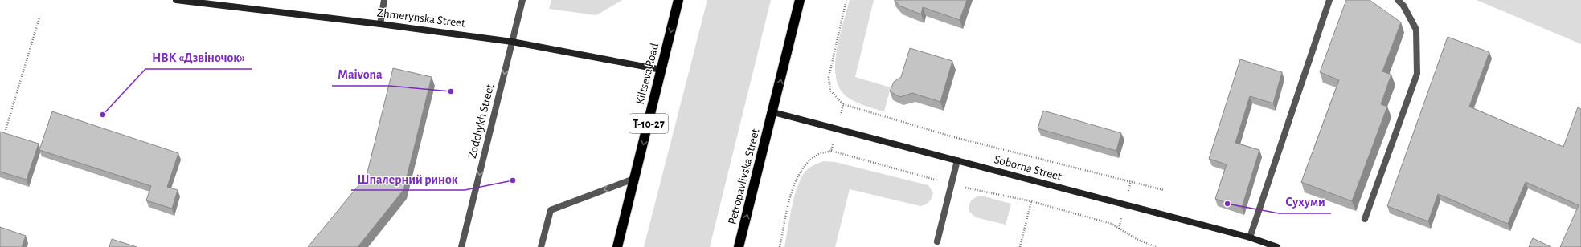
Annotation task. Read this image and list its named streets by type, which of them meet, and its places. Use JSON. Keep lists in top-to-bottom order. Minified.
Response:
{"streets":{"highway":["Kiltseva Road","Т-10-27","Petropavlivska Street"],"main road":["Zhmerynska Street","Soborna Street"],"street":["Zodchykh Street"]},"crossings":[["Zhmerynska Street","Kiltseva Road"],["Zhmerynska Street","Zodchykh Street"],["Soborna Street","Petropavlivska Street"]],"one_way":["Kiltseva Road","Zodchykh Street","Petropavlivska Street"],"places":["Maivona","НВК «Дзвіночок»","Шпалерний ринок","Сухуми"]}
